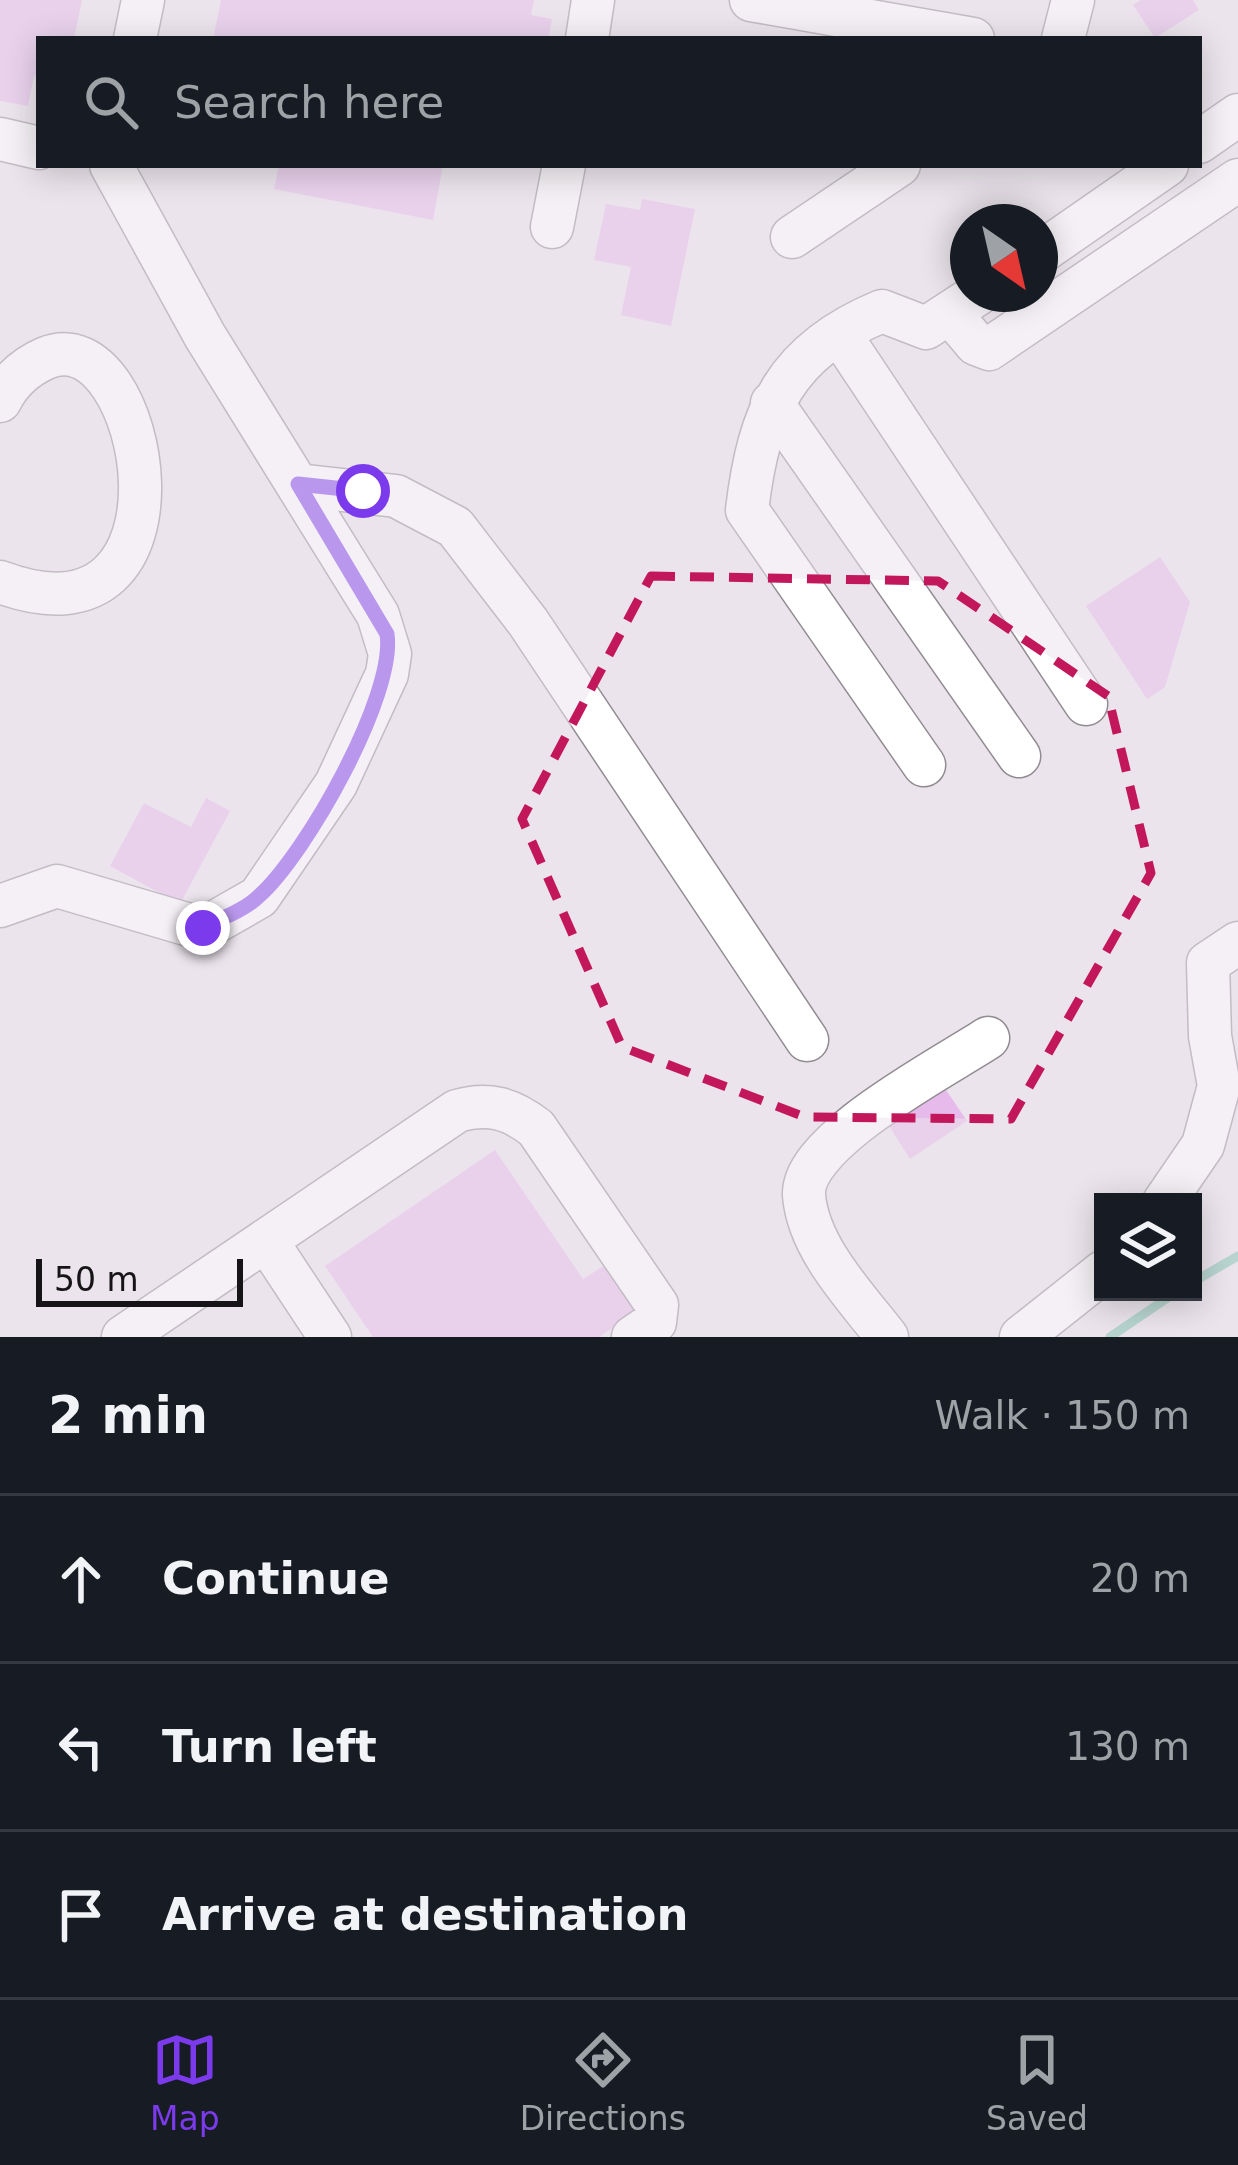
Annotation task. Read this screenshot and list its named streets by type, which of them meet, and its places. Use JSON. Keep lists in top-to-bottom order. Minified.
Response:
{"scale_bar":"50 m","north":"bottom right","page":{"search":"Search here","scale":"50 m","heading":["2 min","Walk · 150 m"],"list":[["Continue","20 m"],["Turn left","130 m"],"Arrive at destination"],"nav":["Map","Directions","Saved"]}}
